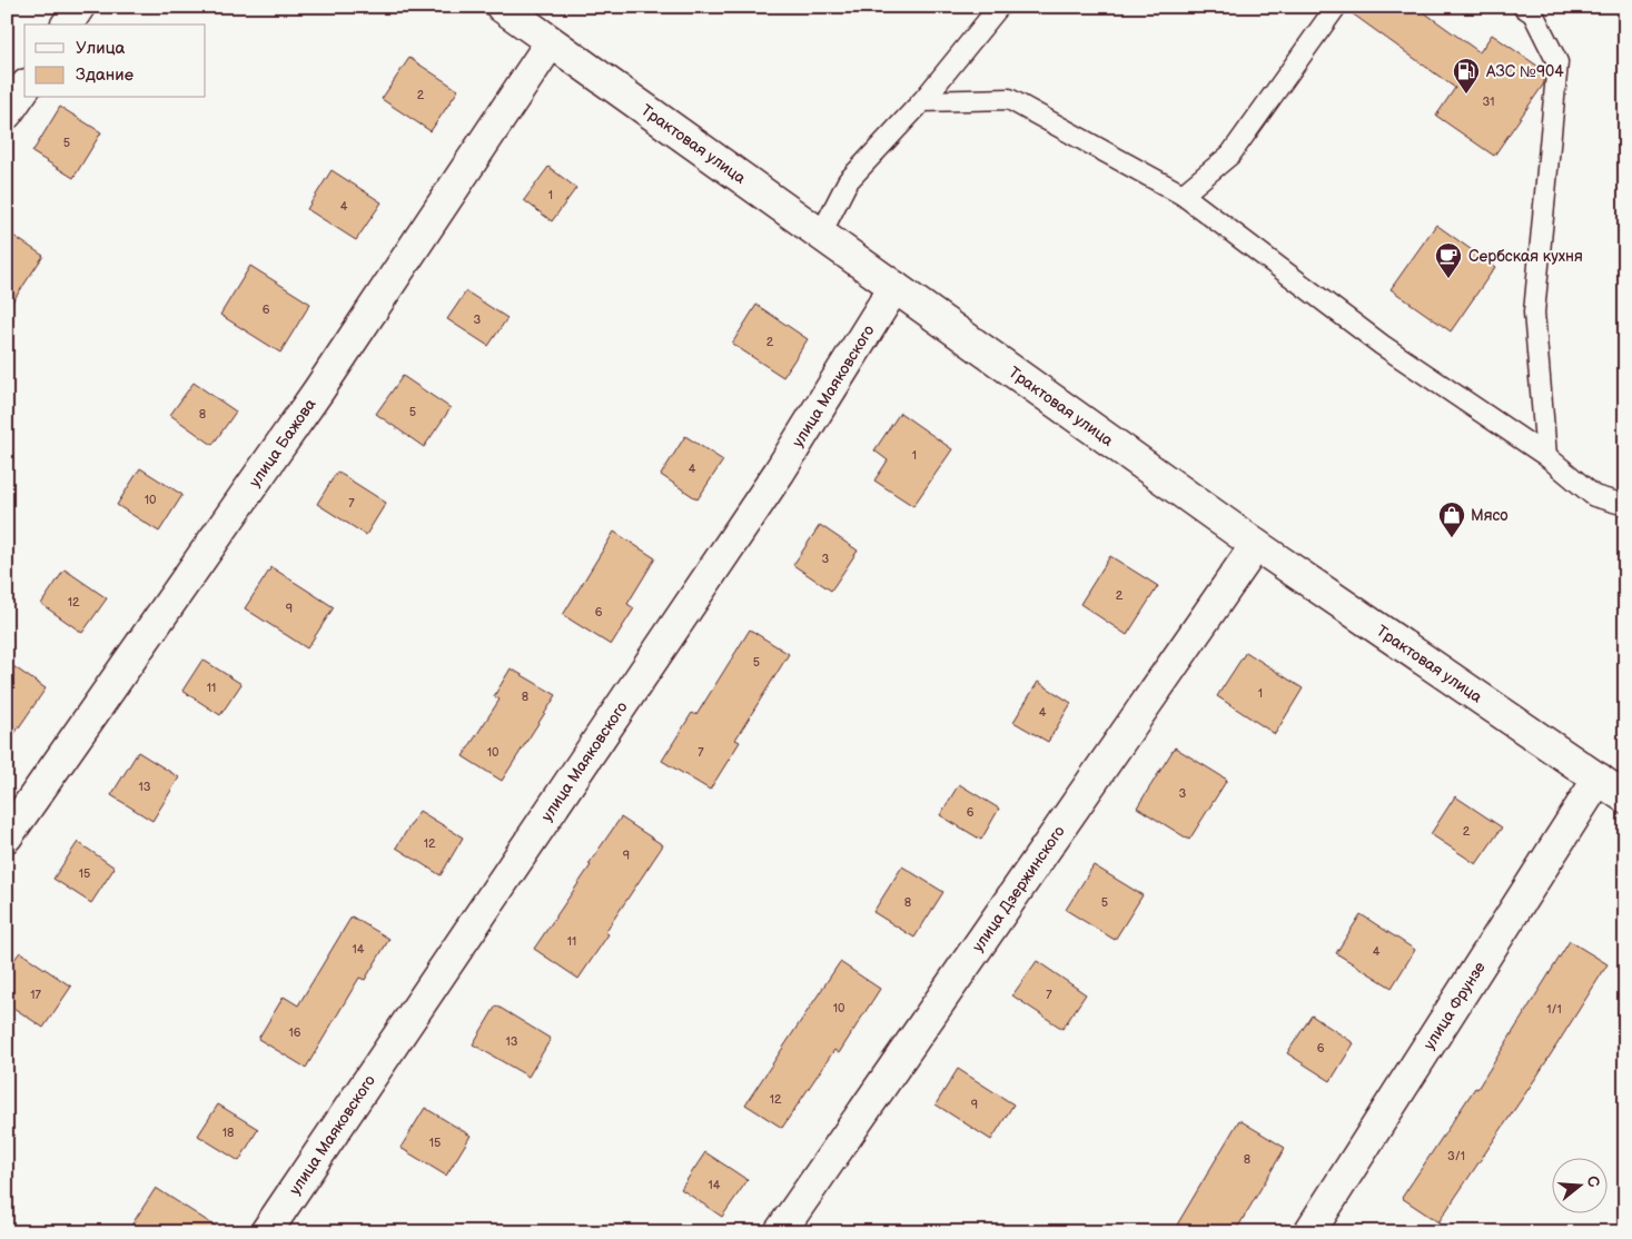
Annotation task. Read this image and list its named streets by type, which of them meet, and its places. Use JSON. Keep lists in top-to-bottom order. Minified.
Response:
{"streets":{"street":["Трактовая улица","улица Маяковского","улица Бажова","улица Дзержинского","улица Фрунзе"]},"crossings":[["Трактовая улица","улица Маяковского"],["Трактовая улица","улица Бажова"],["Трактовая улица","улица Дзержинского"],["Трактовая улица","улица Фрунзе"]],"places":{"fuel station":["АЗС №904"],"cafe":["Сербская кухня"],"shop":["Мясо"]},"house_numbers":["2","31","5","1","4","6","3","2","5","8","1","4","10","7","3","2","12","9","6","5","11","1","8","4","10","7","13","3","6","2","12","9","15","8","5","11","14","4","17","7","10","1/1","16","13","6","12","9","18","15","3/1","8","14"],"legend":["Улица","Здание"],"north":"right"}
